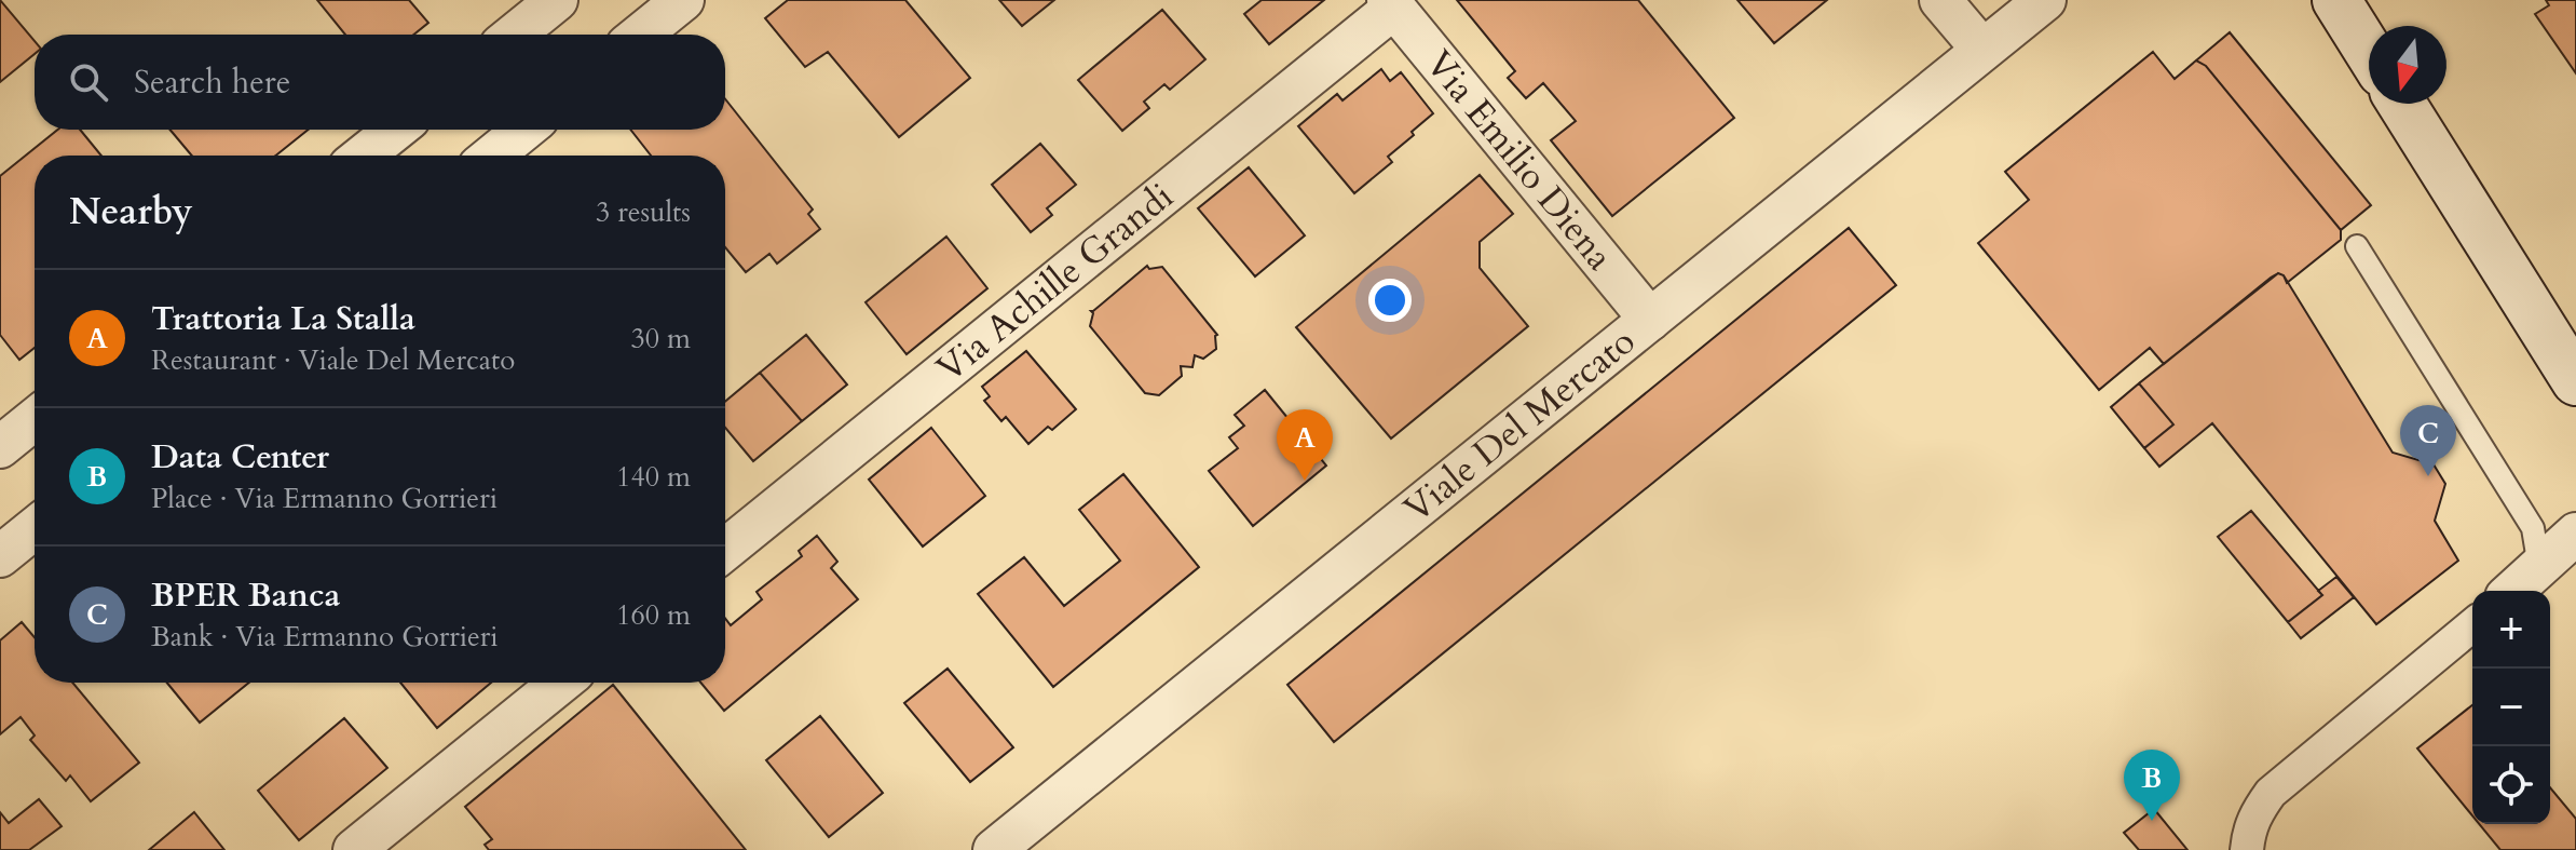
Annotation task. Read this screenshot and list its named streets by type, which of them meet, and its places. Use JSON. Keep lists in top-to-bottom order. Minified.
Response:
{"streets":{"street":["Via Emilio Diena","Via Achille Grandi","Viale Del Mercato"]},"crossings":[["Via Emilio Diena","Via Achille Grandi"],["Via Emilio Diena","Viale Del Mercato"]],"north":"bottom","page":{"search":"Search here","heading":["Nearby","3 results"],"list":[{"mark":"A","name":"Trattoria La Stalla","note":"Restaurant · Viale Del Mercato","value":"30 m"},{"mark":"B","name":"Data Center","note":"Place · Via Ermanno Gorrieri","value":"140 m"},{"mark":"C","name":"BPER Banca","note":"Bank · Via Ermanno Gorrieri","value":"160 m"}],"pins":["C","A","B"],"map_buttons":["+","−"]}}
